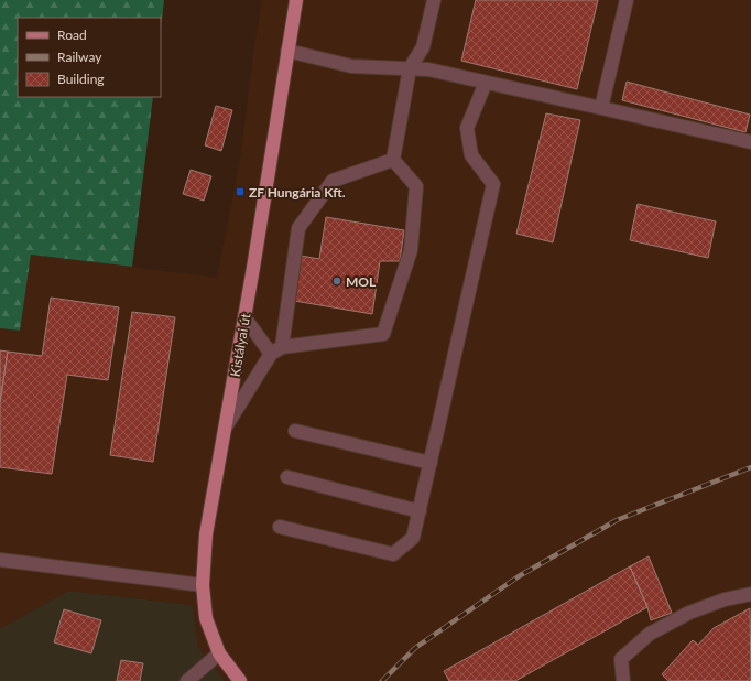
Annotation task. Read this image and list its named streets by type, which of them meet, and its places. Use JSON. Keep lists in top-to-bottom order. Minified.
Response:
{"streets":{"main road":["Kistályai út"]},"places":{"transit":["ZF Hungária Kft."],"other":["MOL"]},"legend":["Road","Railway","Building"]}
